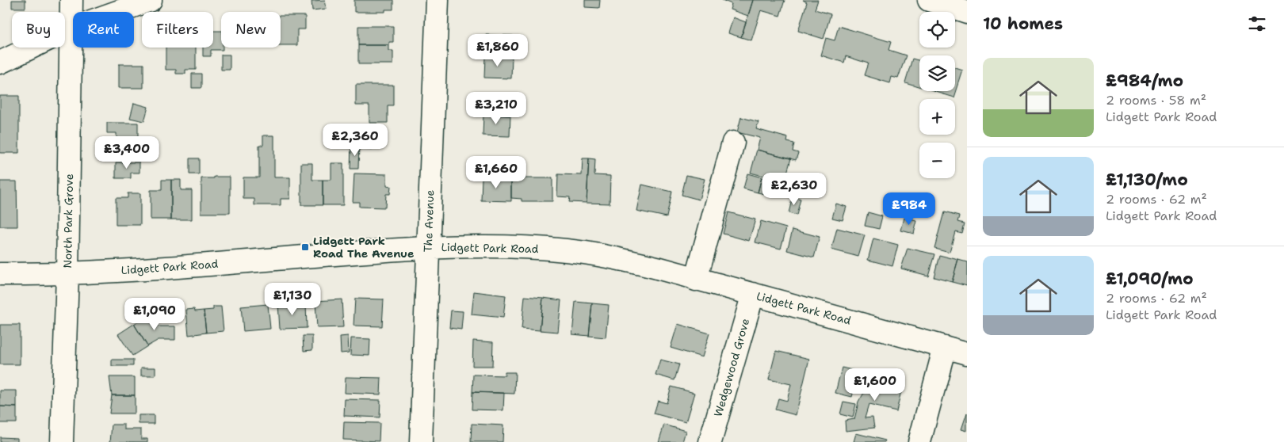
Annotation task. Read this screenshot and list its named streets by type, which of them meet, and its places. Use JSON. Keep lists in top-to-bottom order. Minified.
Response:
{"streets":{"street":["North Park Grove","The Avenue","Lidgett Park Road","Wedgewood Grove"]},"crossings":[["North Park Grove","Lidgett Park Road"],["The Avenue","Lidgett Park Road"],["Lidgett Park Road","Wedgewood Grove"]],"places":{"transit":["Lidgett Park Road The Avenue"]},"page":{"heading":"10 homes","map_buttons":["+","−"],"chip":["Buy","Rent","Filters","New"],"price":["£1,860","£3,210","£2,360","£3,400","£1,660","£2,630","£984","£1,130","£1,090","£1,600"],"list":[{"name":"£984/mo","note":"2 rooms · 58 m² · Lidgett Park Road"},{"name":"£1,130/mo","note":"2 rooms · 62 m² · Lidgett Park Road"},{"name":"£1,090/mo","note":"2 rooms · 62 m² · Lidgett Park Road"}]}}
